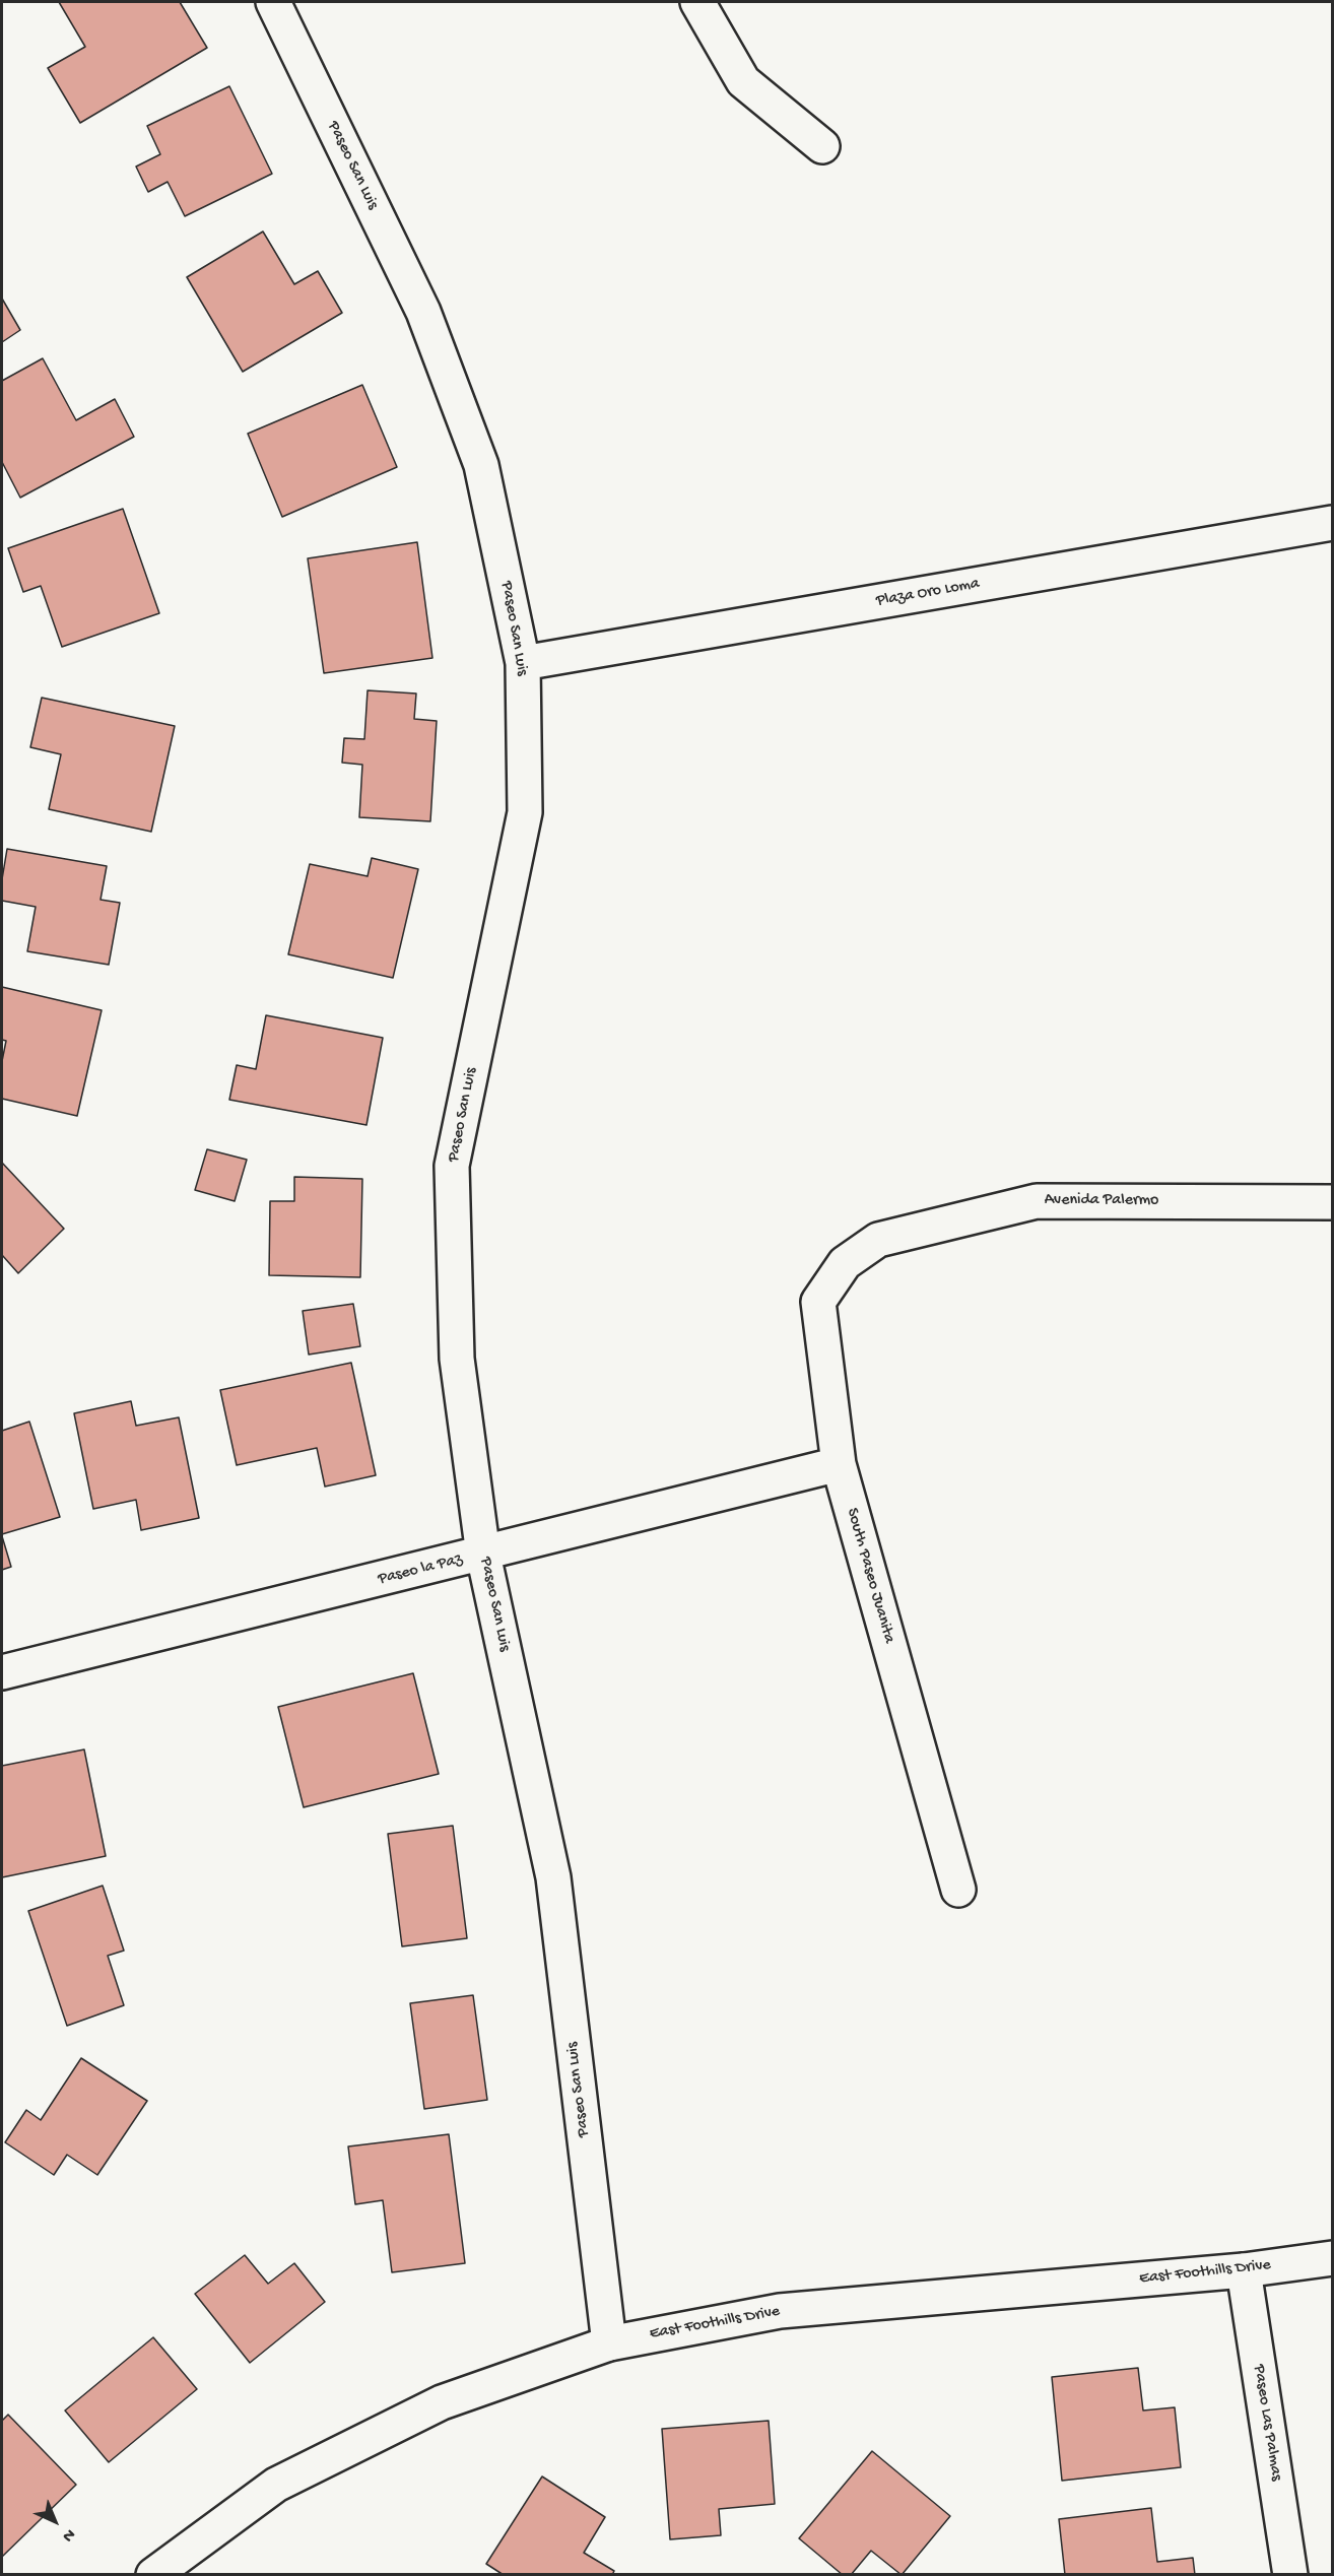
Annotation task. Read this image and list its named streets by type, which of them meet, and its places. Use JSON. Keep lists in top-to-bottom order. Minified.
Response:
{"streets":{"street":["Paseo San Luis","Plaza Oro Loma","Avenida Palermo","Paseo la Paz","South Paseo Juanita","East Foothills Drive","Paseo Las Palmas"]},"crossings":[["Paseo San Luis","Plaza Oro Loma"],["Paseo San Luis","Paseo la Paz"],["Paseo San Luis","East Foothills Drive"],["Avenida Palermo","South Paseo Juanita"],["Paseo la Paz","South Paseo Juanita"],["East Foothills Drive","Paseo Las Palmas"]],"north":"bottom right"}
